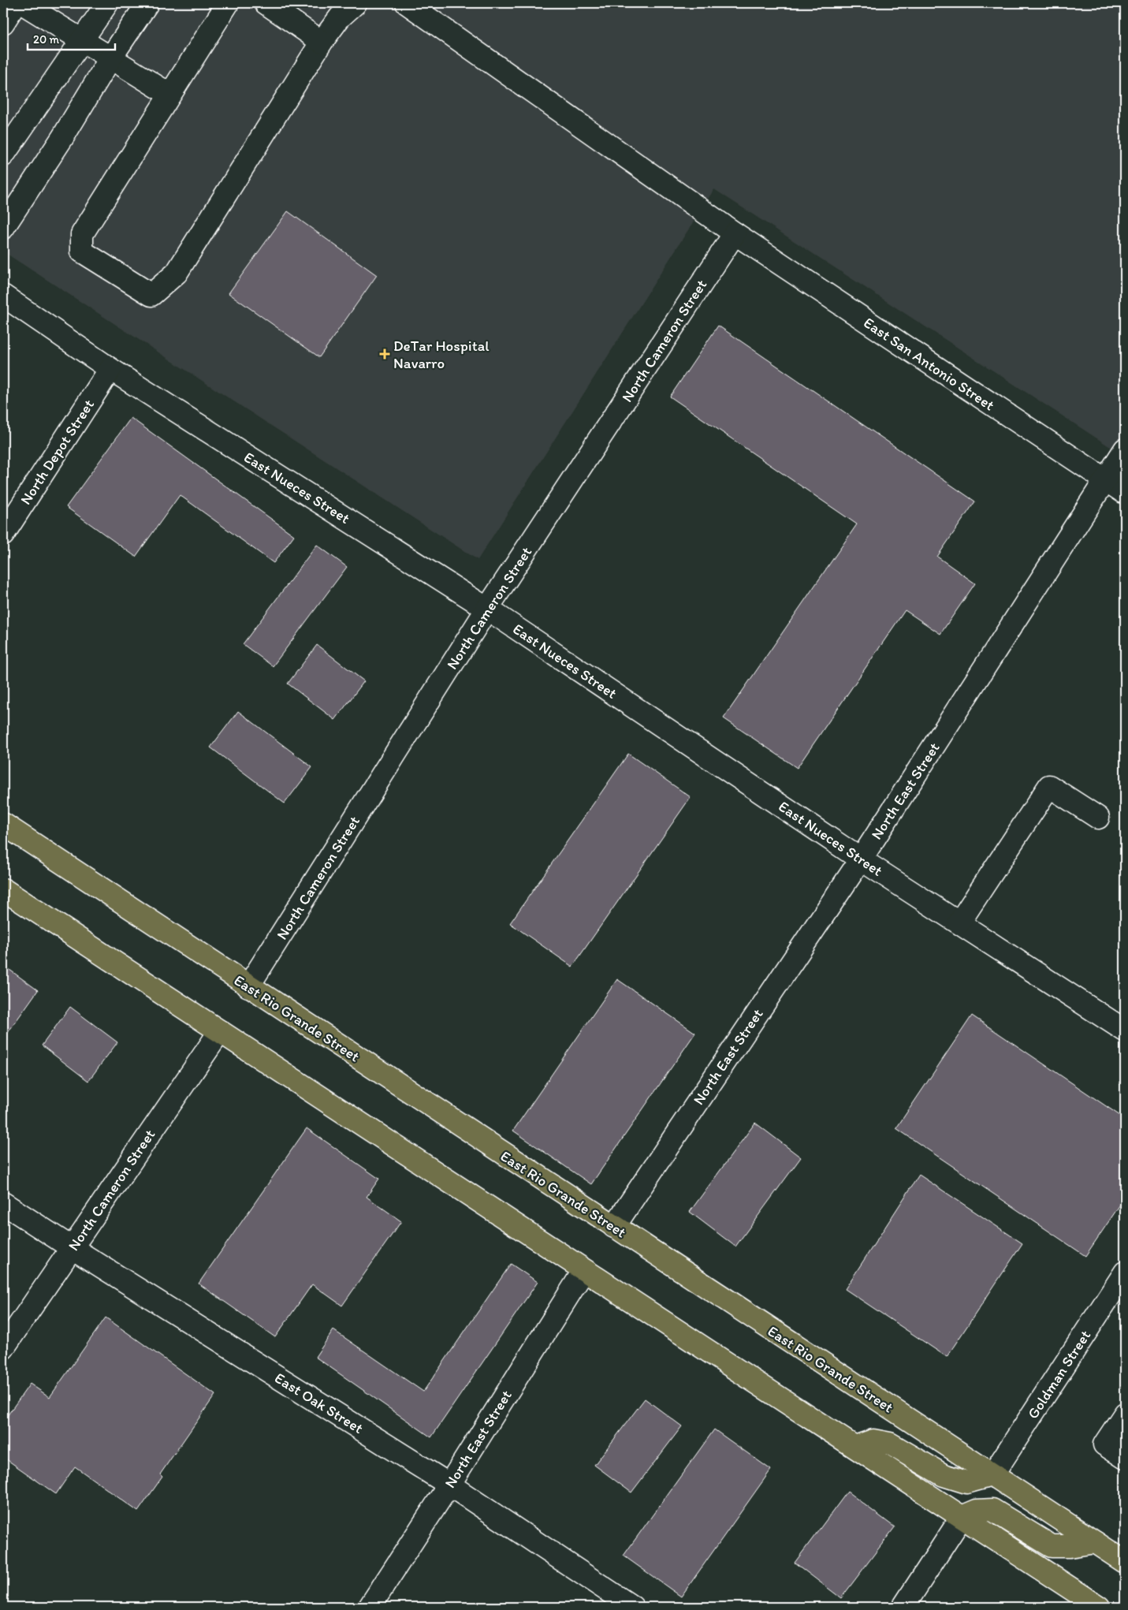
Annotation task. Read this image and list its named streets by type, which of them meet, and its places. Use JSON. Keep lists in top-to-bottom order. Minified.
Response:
{"streets":{"main road":["East Rio Grande Street"],"street":["North Cameron Street","East San Antonio Street","North Depot Street","East Nueces Street","North East Street","Goldman Street","East Oak Street"]},"crossings":[["North Cameron Street","East San Antonio Street"],["North Cameron Street","East Nueces Street"],["North Cameron Street","East Rio Grande Street"],["North Cameron Street","East Oak Street"],["East San Antonio Street","North East Street"],["North Depot Street","East Nueces Street"],["East Nueces Street","North East Street"],["North East Street","East Rio Grande Street"],["North East Street","East Oak Street"],["East Rio Grande Street","Goldman Street"]],"places":{"health":["DeTar Hospital Navarro"]},"scale_bar":"20 m"}
